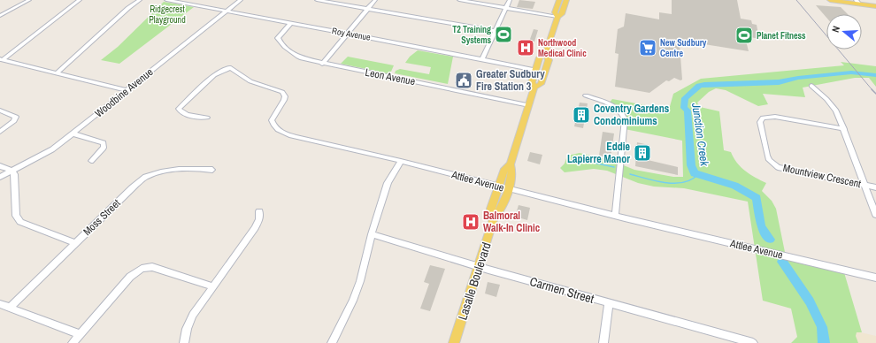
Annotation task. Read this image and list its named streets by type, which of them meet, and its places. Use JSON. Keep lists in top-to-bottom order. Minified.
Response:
{"streets":{"main road":["Lasalle Boulevard"],"street":["Roy Avenue","Leon Avenue","Woodbine Avenue","Mountview Crescent","Attlee Avenue","Moss Street","Carmen Street"]},"crossings":[["Roy Avenue","Leon Avenue"],["Roy Avenue","Woodbine Avenue"],["Roy Avenue","Lasalle Boulevard"],["Leon Avenue","Lasalle Boulevard"],["Attlee Avenue","Lasalle Boulevard"],["Lasalle Boulevard","Carmen Street"]],"water":["Junction Creek"],"parks":["Ridgecrest Playground"],"places":{"sports":["T2 Training Systems","Planet Fitness"],"hospital":["Northwood Medical Clinic","Balmoral Walk-In Clinic"],"supermarket":["New Sudbury Centre"],"public building":["Greater Sudbury Fire Station 3"],"building":["Coventry Gardens Condominiums","Eddie Lapierre Manor"]},"north":"left"}
